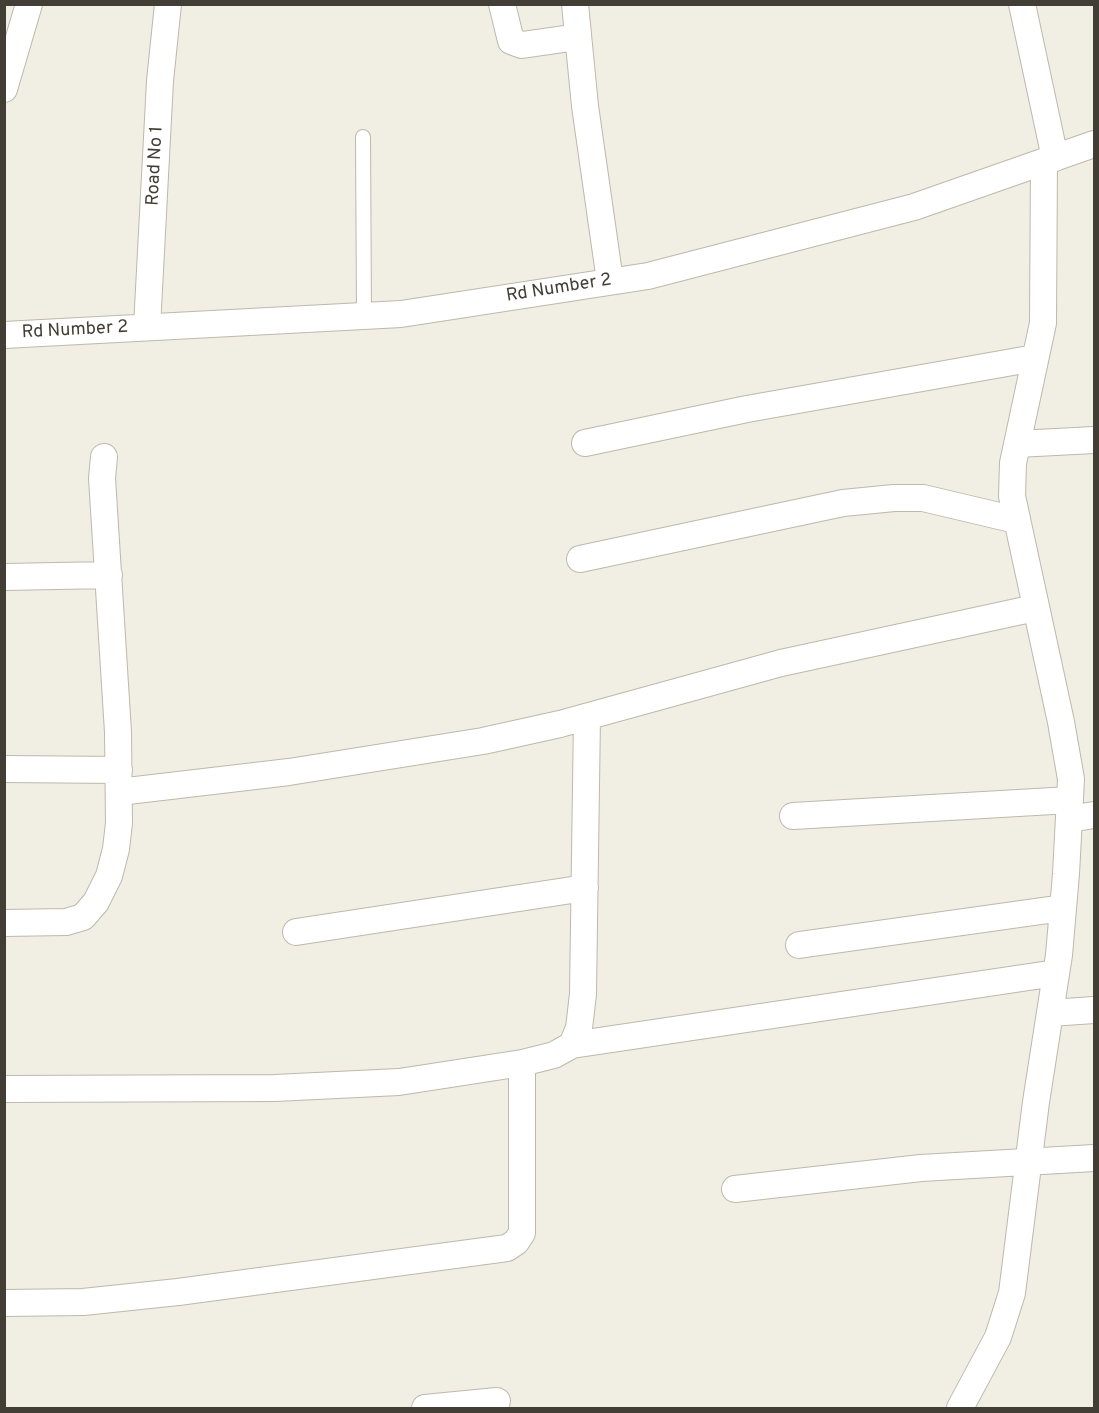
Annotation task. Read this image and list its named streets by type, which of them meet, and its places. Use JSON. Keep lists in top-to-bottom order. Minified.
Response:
{"streets":{"street":["Road No 1","Rd Number 2"]},"crossings":[["Road No 1","Rd Number 2"]]}
